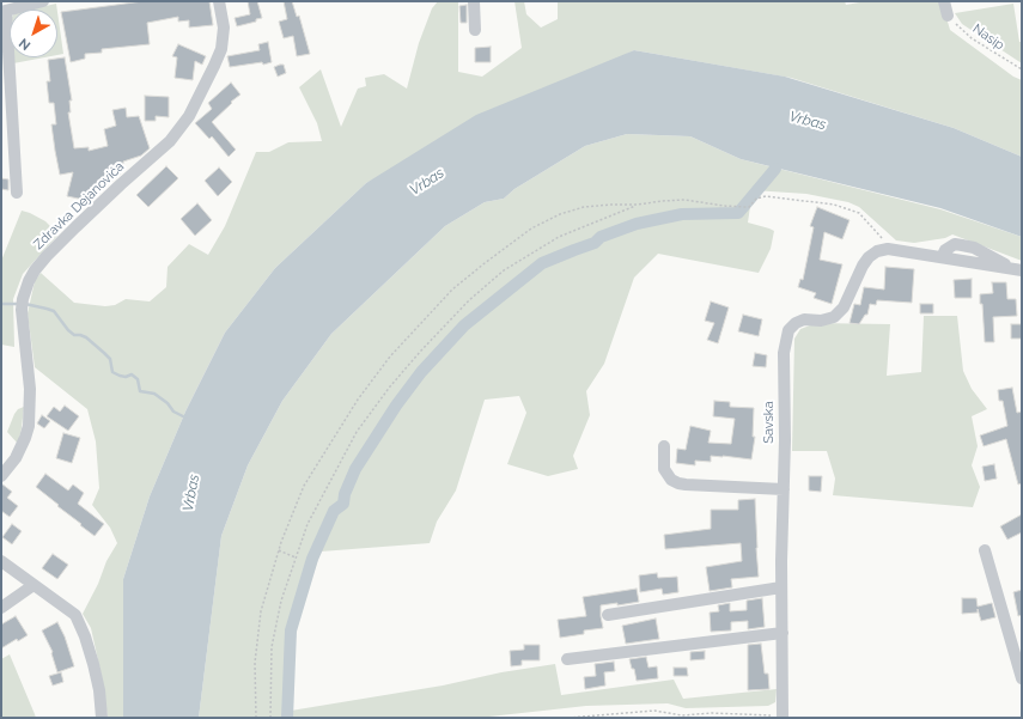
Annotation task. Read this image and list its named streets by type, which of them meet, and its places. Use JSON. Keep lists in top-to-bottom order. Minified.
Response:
{"streets":{"street":["Zdravka Dejanovića","Savska"],"path":["Nasip"]},"water":["Vrbas"],"north":"bottom left"}
